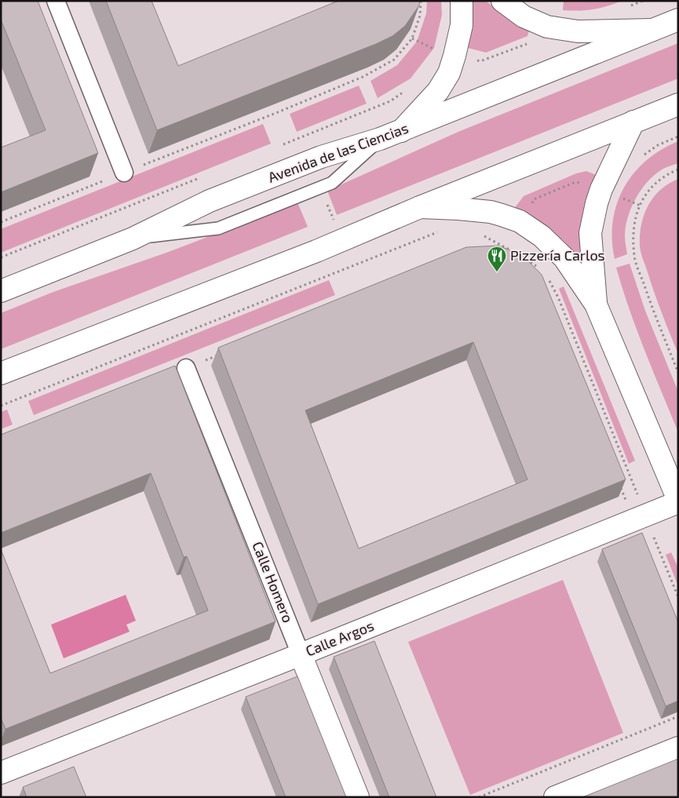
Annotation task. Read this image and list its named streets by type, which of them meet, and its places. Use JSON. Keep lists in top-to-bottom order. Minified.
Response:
{"streets":{"street":["Avenida de las Ciencias","Calle Homero","Calle Argos"]},"crossings":[["Calle Homero","Calle Argos"]],"places":{"restaurant":["Pizzería Carlos"]}}
